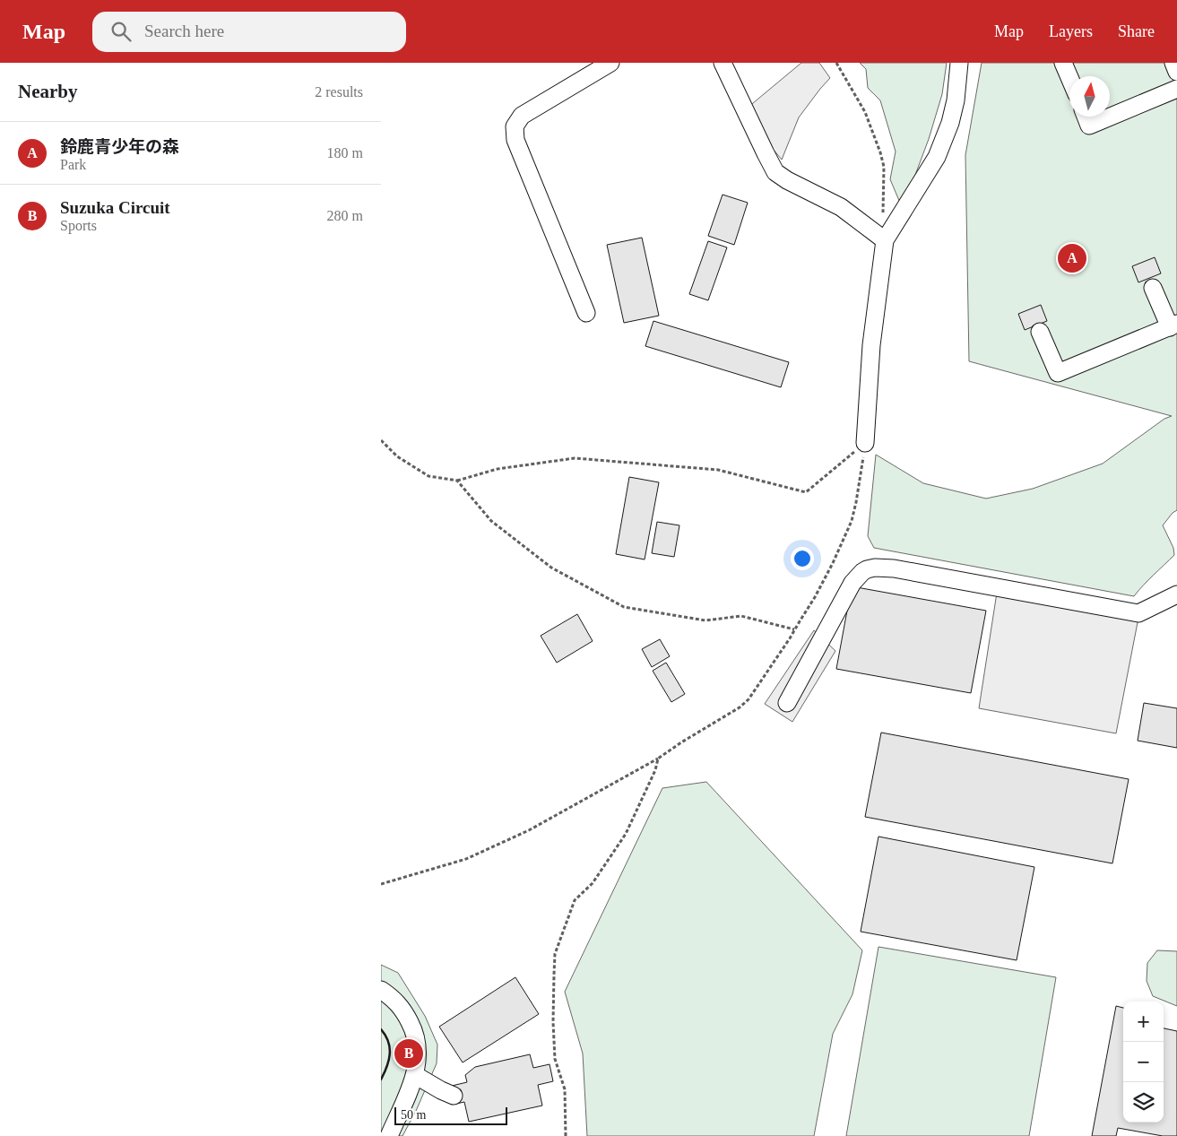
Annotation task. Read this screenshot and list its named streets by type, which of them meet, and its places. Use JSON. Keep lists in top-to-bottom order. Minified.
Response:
{"scale_bar":"50 m","north":"top","page":{"header":"Map","search":"Search here","nav":["Map","Layers","Share"],"heading":["Nearby","2 results"],"list":[{"mark":"A","name":"鈴鹿青少年の森","note":"Park","value":"180 m"},{"mark":"B","name":"Suzuka Circuit","note":"Sports","value":"280 m"}],"pins":["A","B"],"map_buttons":["+","−"],"scale":"50 m"}}
